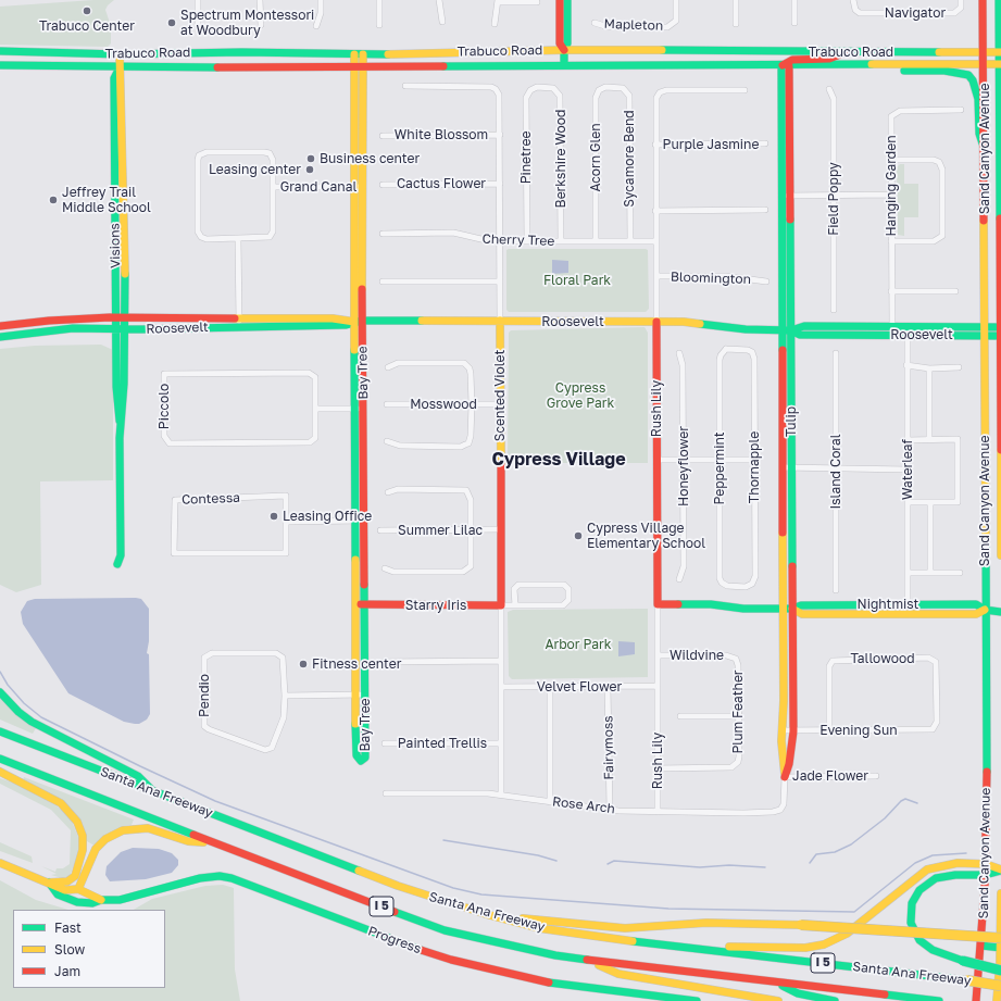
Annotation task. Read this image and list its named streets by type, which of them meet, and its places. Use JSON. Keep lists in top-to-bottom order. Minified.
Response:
{"streets":{"main road":["Trabuco Road","Sand Canyon Avenue","Visions","Roosevelt","Bay Tree","Scented Violet","Rush Lily","Tulip","Nightmist","Starry Iris","Santa Ana Freeway","I 5","Progress"],"street":["Navigator","Mapleton","White Blossom","Purple Jasmine","Pinetree","Acorn Glen","Berkshire Wood","Sycamore Bend","Cactus Flower","Hanging Garden","Grand Canal","Field Poppy","Cherry Tree","Bloomington","Mosswood","Piccolo","Honeyflower","Thornapple","Peppermint","Waterleaf","Island Coral","Contessa","Summer Lilac","Wildvine","Tallowood","Velvet Flower","Pendio","Plum Feather","Evening Sun","Painted Trellis","Fairymoss","Jade Flower","Rose Arch"]},"crossings":[["Trabuco Road","Sand Canyon Avenue"],["Trabuco Road","Visions"],["Trabuco Road","Bay Tree"],["Trabuco Road","Tulip"],["White Blossom","Scented Violet"],["Purple Jasmine","Rush Lily"],["Sand Canyon Avenue","Roosevelt"],["Sand Canyon Avenue","Nightmist"],["Pinetree","Berkshire Wood"],["Pinetree","Cherry Tree"],["Acorn Glen","Sycamore Bend"],["Acorn Glen","Cherry Tree"],["Berkshire Wood","Cherry Tree"],["Sycamore Bend","Cherry Tree"],["Cactus Flower","Scented Violet"],["Hanging Garden","Roosevelt"],["Grand Canal","Bay Tree"],["Cherry Tree","Scented Violet"],["Cherry Tree","Rush Lily"],["Visions","Roosevelt"],["Bloomington","Rush Lily"],["Roosevelt","Bay Tree"],["Roosevelt","Scented Violet"],["Roosevelt","Rush Lily"],["Roosevelt","Tulip"],["Roosevelt","Waterleaf"],["Bay Tree","Starry Iris"],["Scented Violet","Mosswood"],["Scented Violet","Summer Lilac"],["Scented Violet","Starry Iris"],["Scented Violet","Velvet Flower"],["Scented Violet","Painted Trellis"],["Scented Violet","Rose Arch"],["Rush Lily","Nightmist"],["Rush Lily","Wildvine"],["Rush Lily","Velvet Flower"],["Rush Lily","Plum Feather"],["Rush Lily","Rose Arch"],["Tulip","Nightmist"],["Tulip","Evening Sun"],["Tulip","Jade Flower"],["Tulip","Rose Arch"],["Thornapple","Peppermint"],["Waterleaf","Nightmist"],["Wildvine","Plum Feather"],["Tallowood","Evening Sun"],["Velvet Flower","Fairymoss"],["Fairymoss","Rose Arch"]],"districts":["Cypress Village"],"parks":["Floral Park","Cypress Grove Park","Arbor Park"],"places":["Trabuco Center","Spectrum Montessori at Woodbury","Business center","Leasing center","Jeffrey Trail Middle School","Leasing Office","Cypress Village Elementary School","Fitness center"],"legend":["Fast","Slow","Jam"]}
